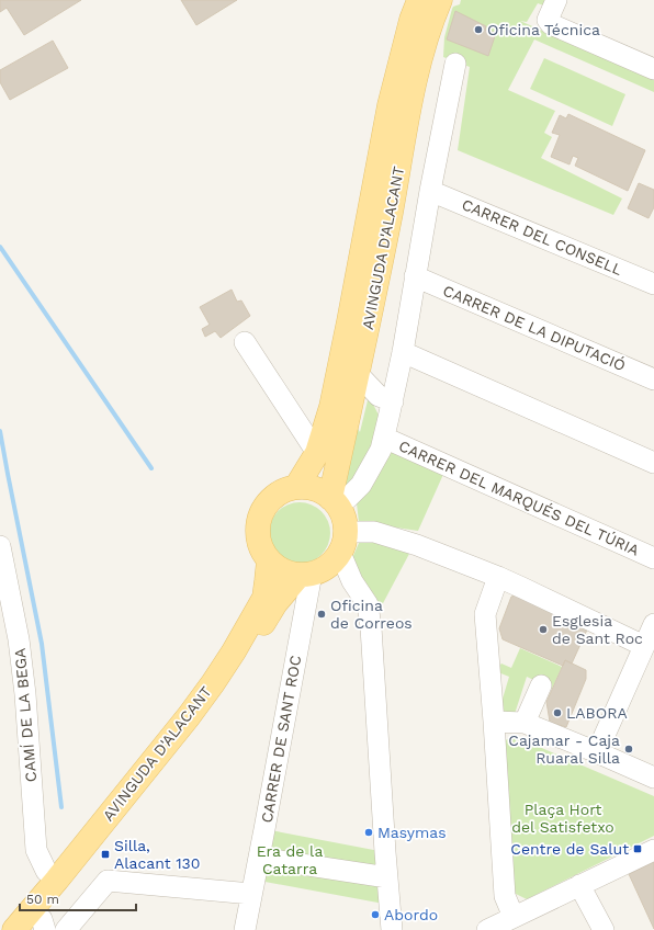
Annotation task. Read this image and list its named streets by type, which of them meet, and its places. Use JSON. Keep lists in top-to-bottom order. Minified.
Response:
{"streets":{"main road":["AVINGUDA D'ALACANT"],"street":["CARRER DEL CONSELL","CARRER DE LA DIPUTACIÓ","CARRER DEL MARQUÉS DEL TÚRIA","CAMÍ DE LA BEGA","CARRER DE SANT ROC"]},"crossings":[["AVINGUDA D'ALACANT","CAMÍ DE LA BEGA"],["AVINGUDA D'ALACANT","CARRER DE SANT ROC"]],"parks":["Plaça Hort del Satisfetxo","Era de la Catarra"],"places":{"other":["Oficina Técnica","Oficina de Correos","Esglesia de Sant Roc","LABORA","Cajamar - Caja Ruaral Silla","Masymas","Abordo"],"transit":["Centre de Salut","Silla, Alacant 130"]},"scale_bar":"50 m"}
